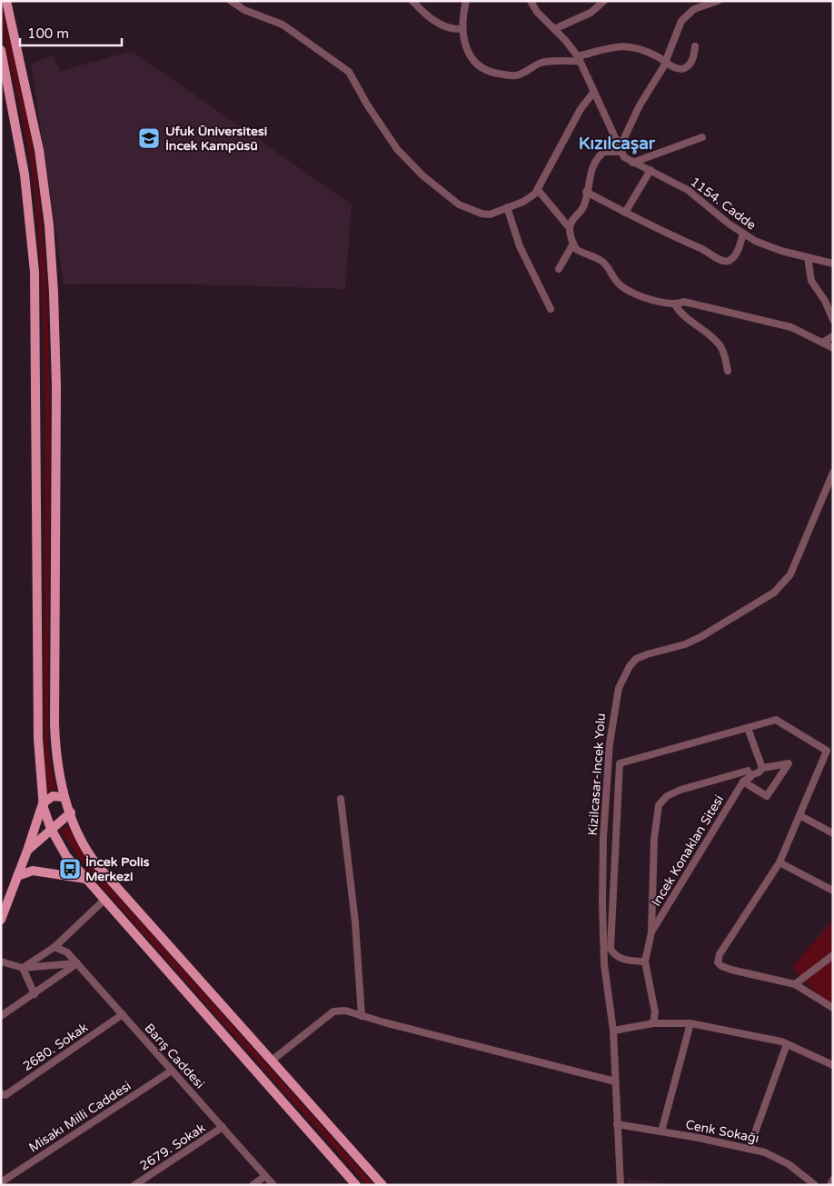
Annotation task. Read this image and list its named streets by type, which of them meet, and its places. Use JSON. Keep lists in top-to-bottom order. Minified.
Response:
{"streets":{"street":["1154. Cadde","Kizilcasar-Incek Yolu","Incek Konaklan Sitesi","2680. Sokak","Barış Caddesi","Misakı Milli Caddesi","Cenk Sokağı","2679. Sokak"]},"crossings":[["Kizilcasar-Incek Yolu","Cenk Sokağı"],["2680. Sokak","Barış Caddesi"],["Barış Caddesi","Misakı Milli Caddesi"],["Barış Caddesi","2679. Sokak"]],"districts":["Kızılcaşar"],"places":{"school or university":["Ufuk Üniversitesi İncek Kampüsü"],"bus stop":["İncek Polis Merkezi"]},"scale_bar":"100 m"}
